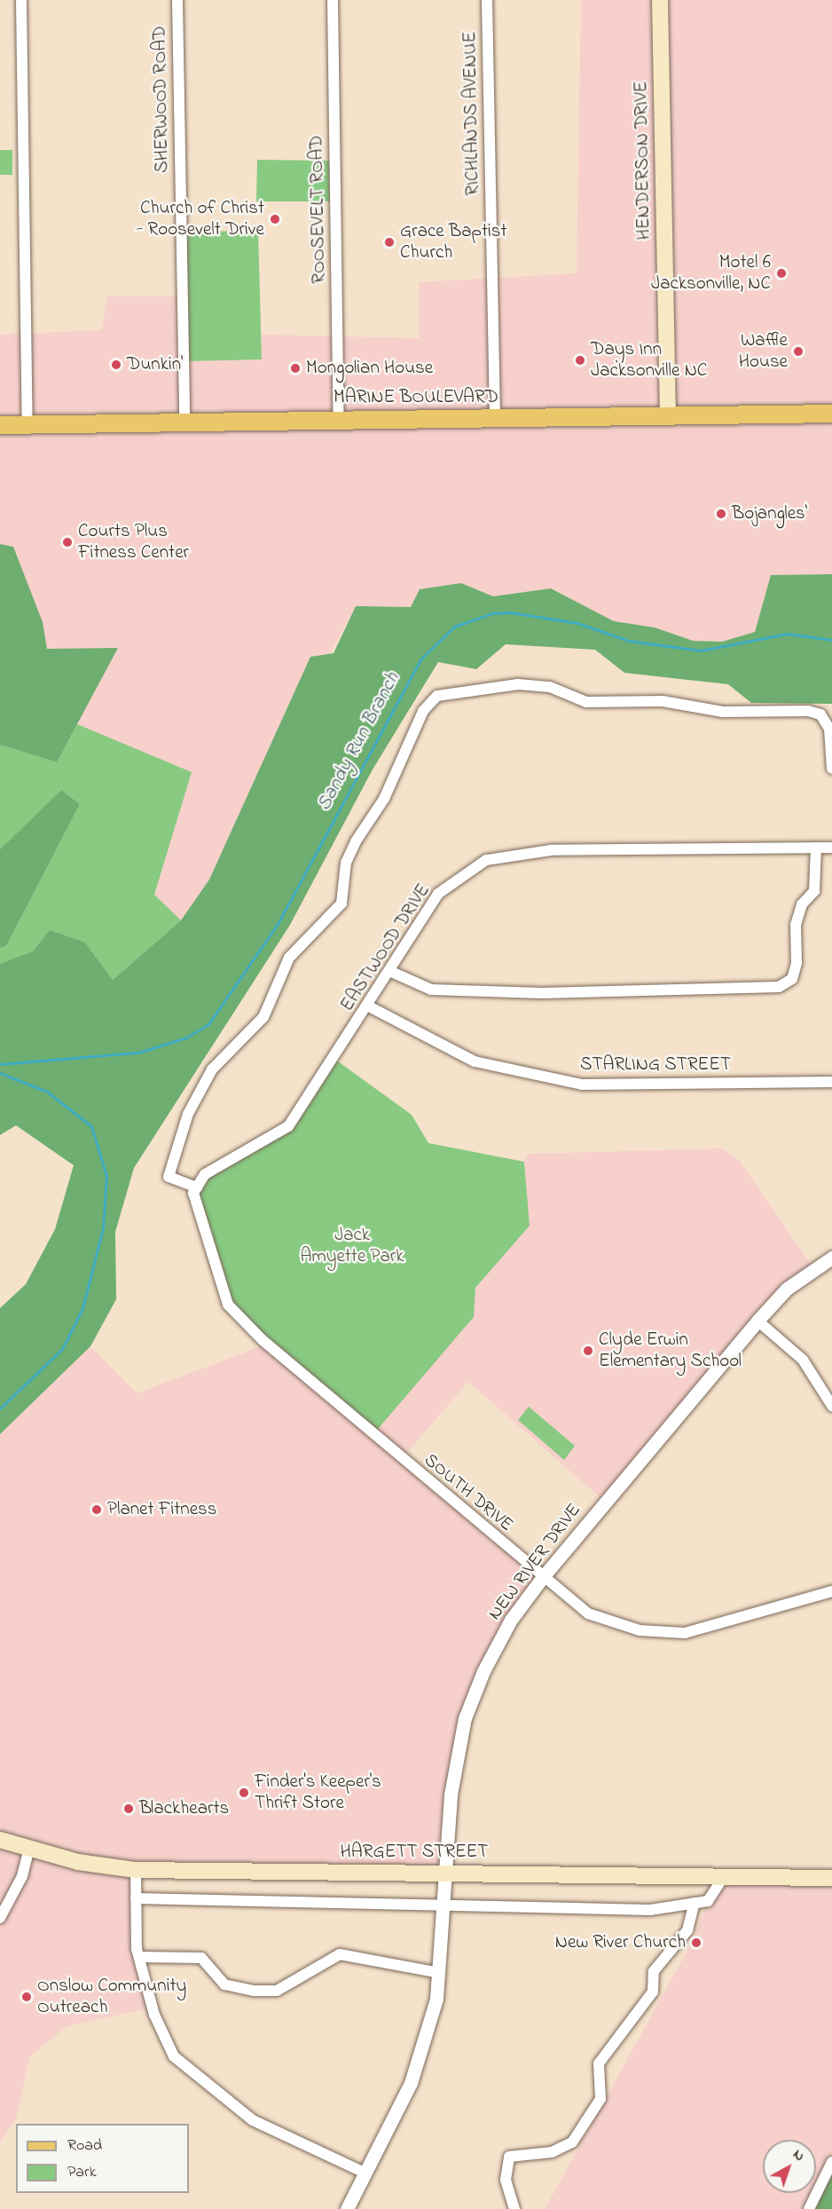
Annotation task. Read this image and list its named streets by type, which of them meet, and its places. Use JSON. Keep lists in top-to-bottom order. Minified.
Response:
{"streets":{"main road":["HENDERSON DRIVE","MARINE BOULEVARD","HARGETT STREET"],"street":["SHERWOOD ROAD","RICHLANDS AVENUE","ROOSEVELT ROAD","EASTWOOD DRIVE","STARLING STREET","SOUTH DRIVE","NEW RIVER DRIVE"]},"crossings":[["SHERWOOD ROAD","MARINE BOULEVARD"],["RICHLANDS AVENUE","MARINE BOULEVARD"],["HENDERSON DRIVE","MARINE BOULEVARD"],["ROOSEVELT ROAD","MARINE BOULEVARD"],["EASTWOOD DRIVE","STARLING STREET"],["EASTWOOD DRIVE","SOUTH DRIVE"],["SOUTH DRIVE","NEW RIVER DRIVE"],["NEW RIVER DRIVE","HARGETT STREET"]],"water":["Sandy Run Branch"],"parks":["Jack Amyette Park"],"places":["Church of Christ - Roosevelt Drive","Grace Baptist Church","Motel 6 Jacksonville, NC","Waffle House","Days Inn Jacksonville NC","Dunkin'","Mongolian House","Bojangles'","Courts Plus Fitness Center","Clyde Erwin Elementary School","Planet Fitness","Finder's Keeper's Thrift Store","Blackhearts","New River Church","Onslow Community Outreach"],"legend":["Road","Park"],"north":"top right"}
